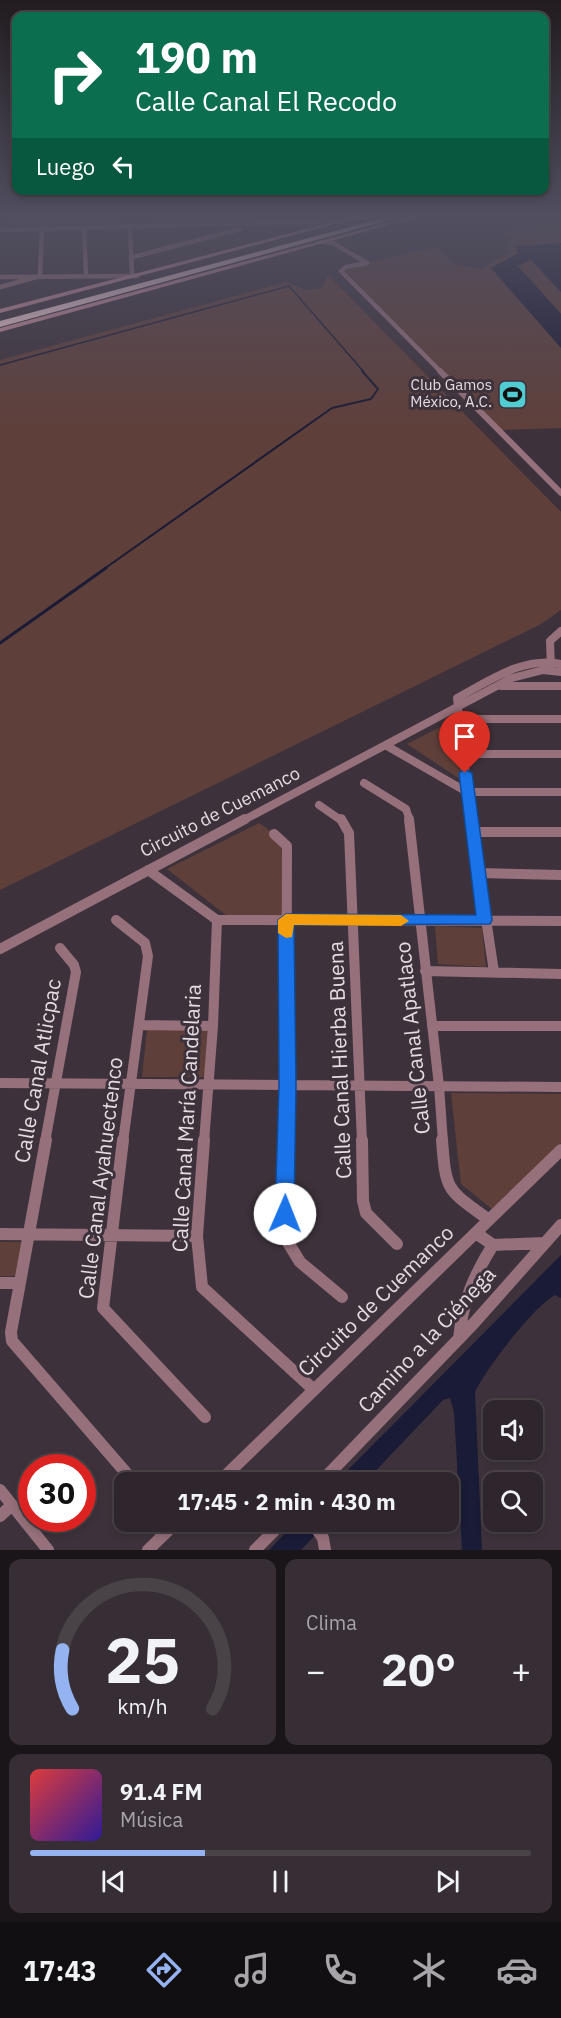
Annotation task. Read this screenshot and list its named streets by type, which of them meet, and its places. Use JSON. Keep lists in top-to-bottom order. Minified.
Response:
{"streets":{"street":["Circuito de Cuemanco","Calle Canal Apatlaco","Calle Canal Hierba Buena","Calle Canal Atlicpac","Calle Canal María Candelaria","Calle Canal Ayahuectenco","Camino a la Ciénega"]},"crossings":[["Circuito de Cuemanco","Calle Canal Apatlaco"],["Circuito de Cuemanco","Calle Canal María Candelaria"]],"places":{"sports":["Club Gamos México, A.C."]},"page":{"turn":["190 m","Calle Canal El Recodo"],"then":"Luego","limit":"30","trip":"17:45 · 2 min · 430 m","tile":"Clima","heat":["−","20°","+"],"song":["91.4 FM","Música"],"tabs":"17:43","gauge":["25","km/h"]}}
